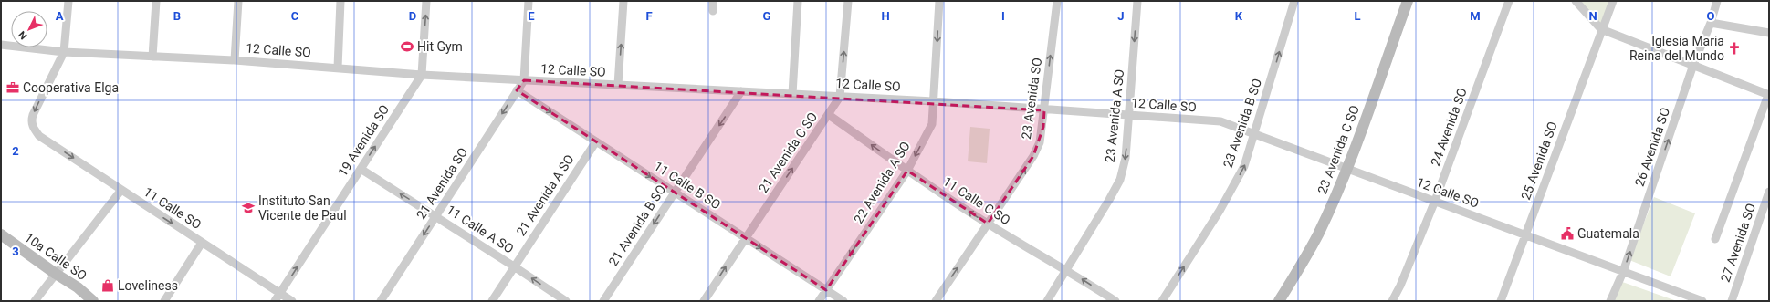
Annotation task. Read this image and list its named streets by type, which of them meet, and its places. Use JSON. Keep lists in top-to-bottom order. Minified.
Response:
{"streets":{"street":["12 Calle SO","23 Avenida SO","23 Avenida A SO","23 Avenida B SO","24 Avenida SO","19 Avenida SO","26 Avenida SO","23 Avenida C SO","21 Avenida C SO","25 Avenida SO","22 Avenida A SO","21 Avenida SO","11 Calle B SO","21 Avenida A SO","11 Calle C SO","11 Calle SO","21 Avenida B SO","11 Calle A SO","27 Avenida SO","10a Calle SO"]},"crossings":[["12 Calle SO","23 Avenida SO"],["12 Calle SO","23 Avenida A SO"],["12 Calle SO","23 Avenida B SO"],["12 Calle SO","24 Avenida SO"],["12 Calle SO","19 Avenida SO"],["12 Calle SO","26 Avenida SO"],["12 Calle SO","23 Avenida C SO"],["12 Calle SO","21 Avenida C SO"],["12 Calle SO","25 Avenida SO"],["12 Calle SO","22 Avenida A SO"],["12 Calle SO","21 Avenida SO"],["12 Calle SO","11 Calle SO"],["12 Calle SO","21 Avenida B SO"],["23 Avenida SO","11 Calle C SO"],["23 Avenida A SO","11 Calle C SO"],["19 Avenida SO","11 Calle SO"],["19 Avenida SO","11 Calle A SO"],["21 Avenida C SO","11 Calle B SO"],["21 Avenida C SO","11 Calle C SO"],["22 Avenida A SO","11 Calle B SO"],["22 Avenida A SO","11 Calle C SO"],["21 Avenida SO","11 Calle B SO"],["21 Avenida SO","11 Calle A SO"],["11 Calle B SO","21 Avenida A SO"],["11 Calle B SO","21 Avenida B SO"],["21 Avenida A SO","11 Calle A SO"]],"one_way":["23 Avenida SO","23 Avenida A SO","23 Avenida B SO","19 Avenida SO","26 Avenida SO","21 Avenida C SO","22 Avenida A SO","21 Avenida SO","11 Calle B SO","11 Calle C SO","11 Calle SO","21 Avenida B SO","11 Calle A SO"],"places":{"sports":["Hit Gym"],"church":["Iglesia Maria Reina del Mundo"],"office":["Cooperativa Elga"],"school or university":["Instituto San Vicente de Paul"],"public building":["Guatemala"],"shop":["Loveliness"]},"north":"bottom left","grid":{"columns":["A","B","C","D","E","F","G","H","I","J","K","L","M","N","O"],"rows":["2","3"]}}
